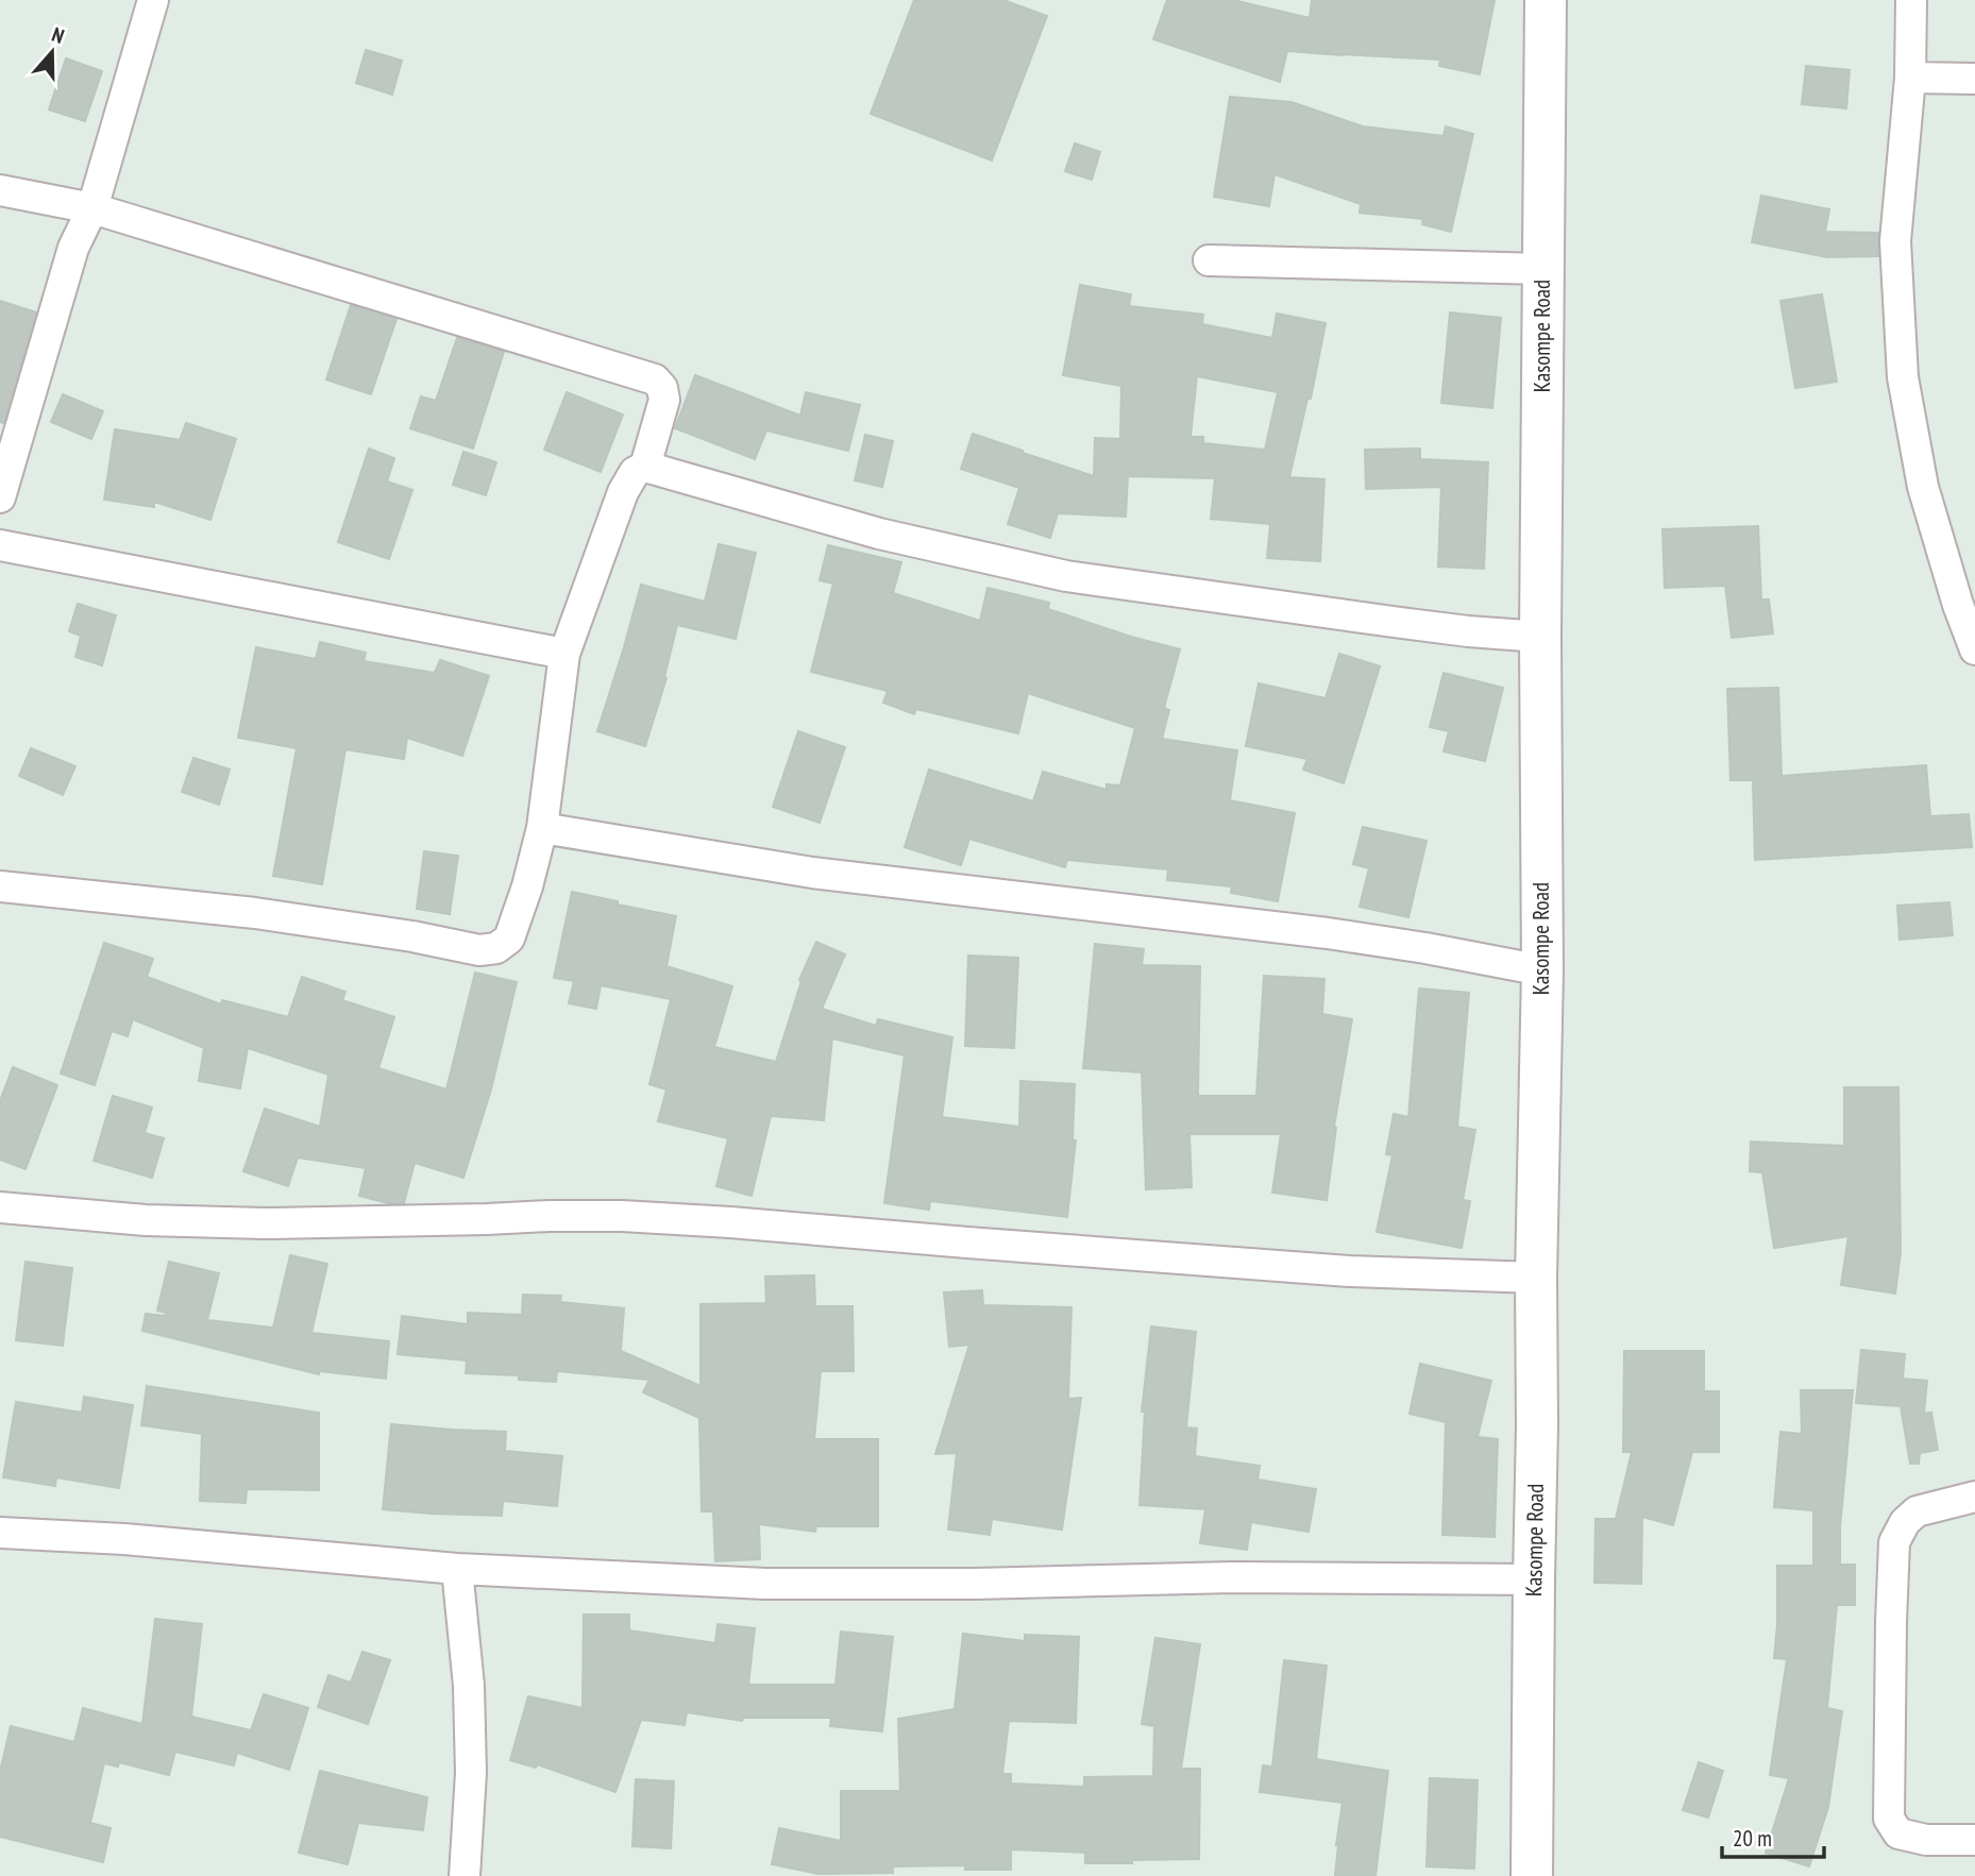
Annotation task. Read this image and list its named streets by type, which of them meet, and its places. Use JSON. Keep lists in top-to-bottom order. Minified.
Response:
{"streets":{"street":["Kasompe Road"]},"scale_bar":"20 m","north":"top"}
